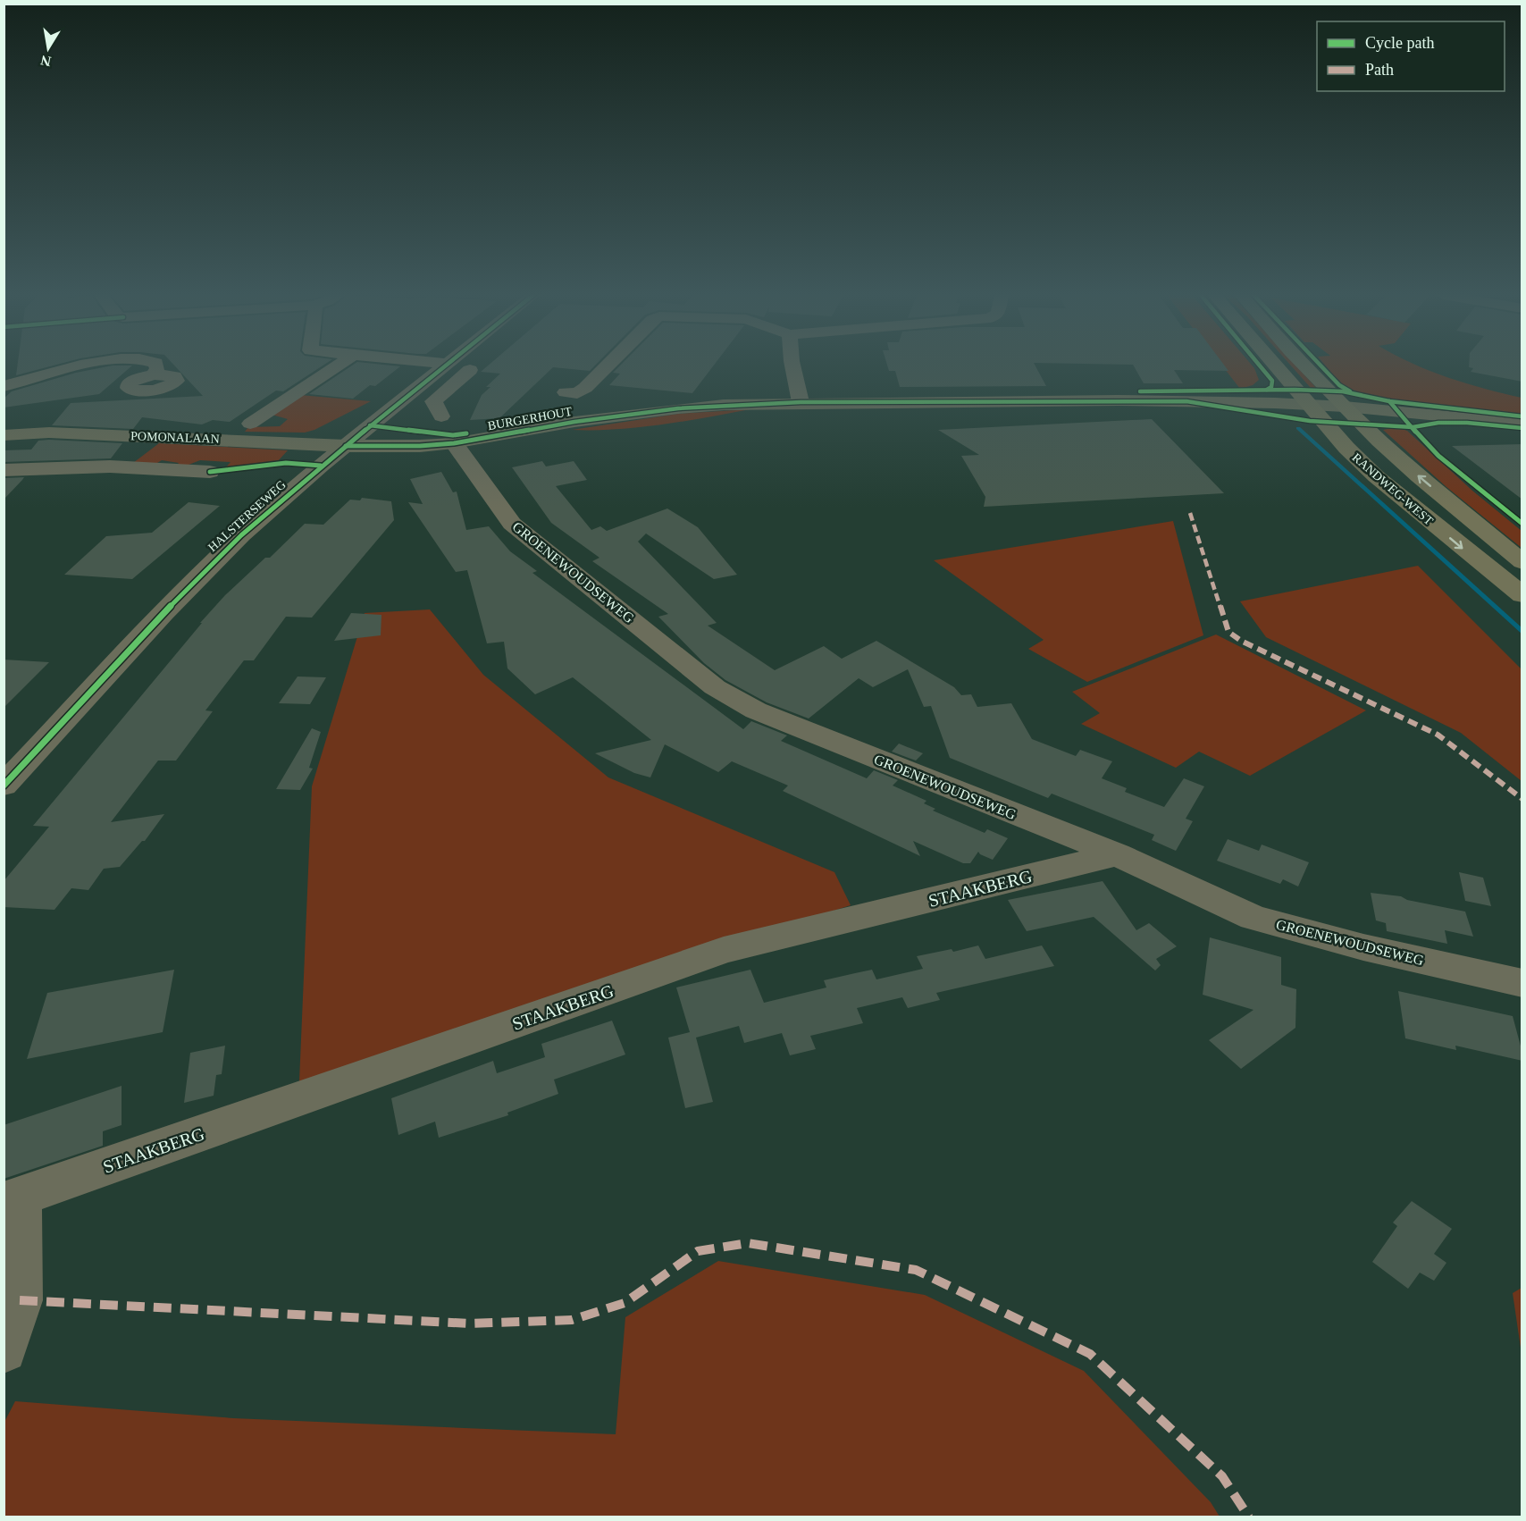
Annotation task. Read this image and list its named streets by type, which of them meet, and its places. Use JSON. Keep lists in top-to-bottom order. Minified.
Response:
{"streets":{"main road":["RANDWEG-WEST"],"street":["BURGERHOUT","POMONALAAN","HALSTERSEWEG","GROENEWOUDSEWEG","STAAKBERG"]},"crossings":[["BURGERHOUT","POMONALAAN"],["BURGERHOUT","RANDWEG-WEST"],["BURGERHOUT","HALSTERSEWEG"],["BURGERHOUT","GROENEWOUDSEWEG"],["POMONALAAN","HALSTERSEWEG"],["GROENEWOUDSEWEG","STAAKBERG"]],"legend":["Cycle path","Path"],"north":"bottom"}
